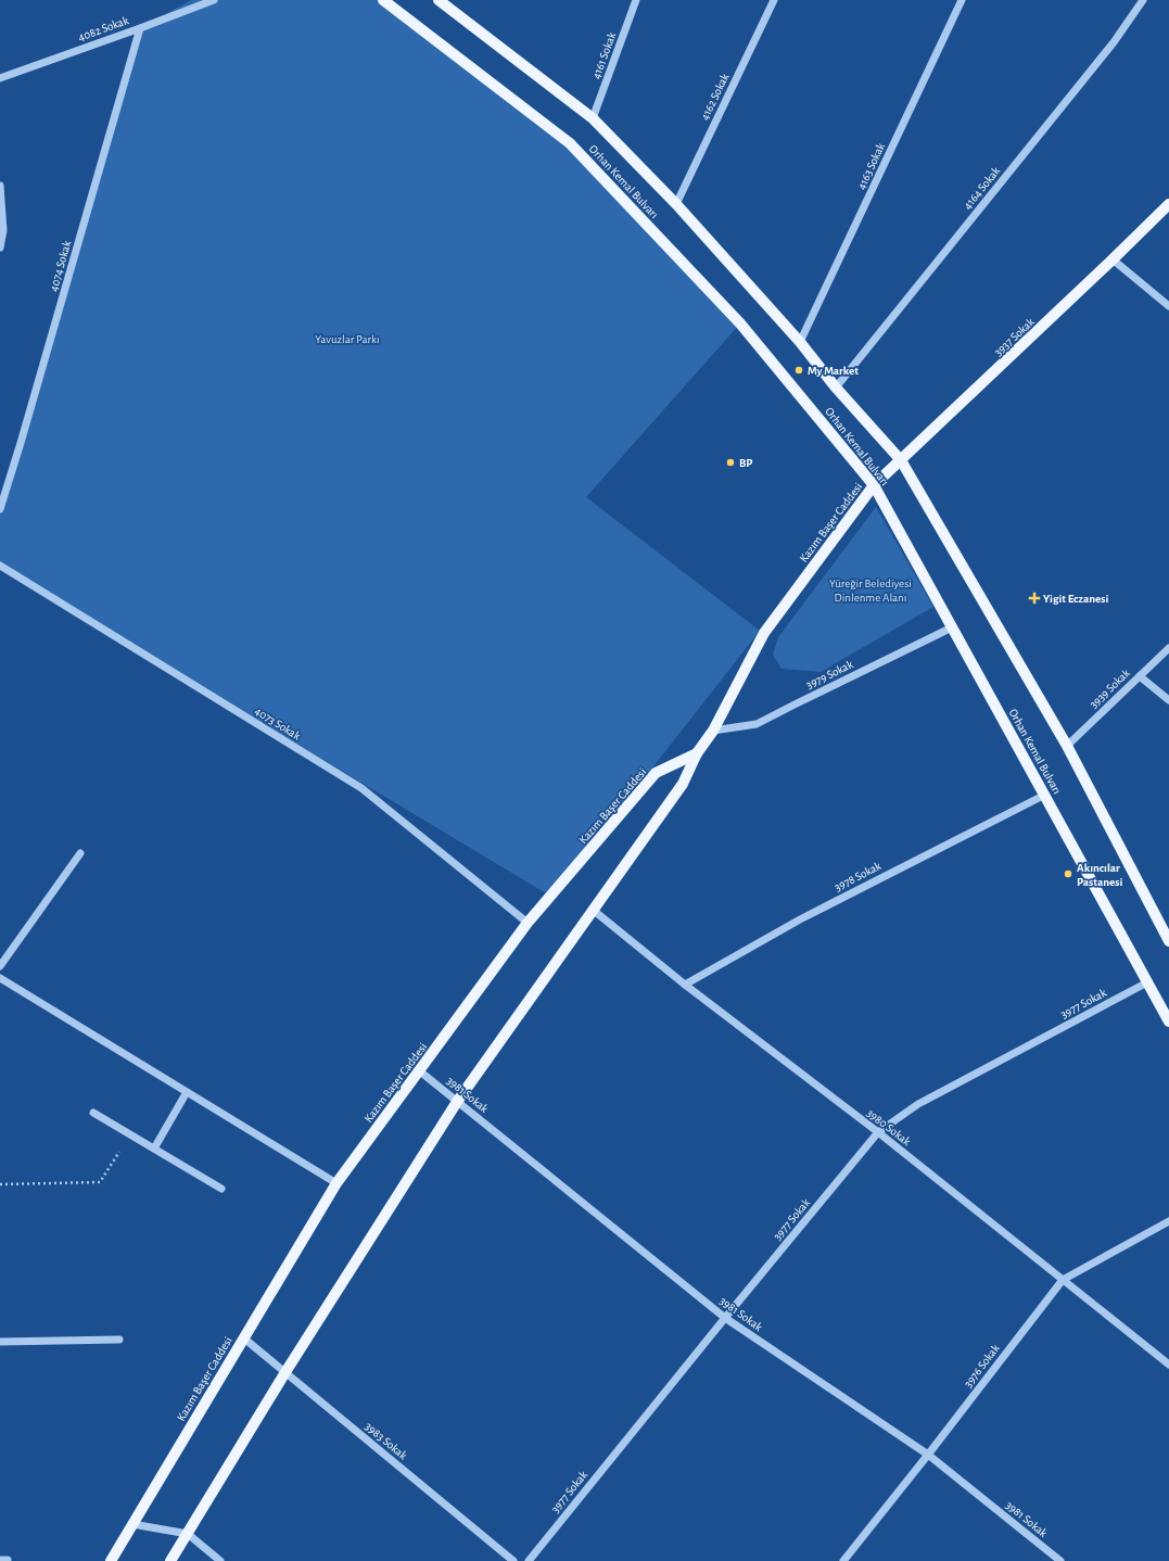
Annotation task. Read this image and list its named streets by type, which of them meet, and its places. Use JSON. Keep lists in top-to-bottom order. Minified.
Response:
{"streets":{"main road":["Orhan Kemal Bulvarı","3937 Sokak","Kazım Başer Caddesi"],"street":["4082 Sokak","4161 Sokak","4162 Sokak","4163 Sokak","4164 Sokak","4074 Sokak","3979 Sokak","3939 Sokak","4073 Sokak","3978 Sokak","3977 Sokak","3981 Sokak","3980 Sokak","3976 Sokak","3983 Sokak"]},"crossings":[["4082 Sokak","4074 Sokak"],["4161 Sokak","Orhan Kemal Bulvarı"],["4162 Sokak","Orhan Kemal Bulvarı"],["4163 Sokak","Orhan Kemal Bulvarı"],["Orhan Kemal Bulvarı","4164 Sokak"],["Orhan Kemal Bulvarı","3937 Sokak"],["Orhan Kemal Bulvarı","Kazım Başer Caddesi"],["Orhan Kemal Bulvarı","3979 Sokak"],["Orhan Kemal Bulvarı","3939 Sokak"],["Orhan Kemal Bulvarı","3978 Sokak"],["Orhan Kemal Bulvarı","3977 Sokak"],["3937 Sokak","Kazım Başer Caddesi"],["Kazım Başer Caddesi","3979 Sokak"],["Kazım Başer Caddesi","4073 Sokak"],["Kazım Başer Caddesi","3981 Sokak"],["Kazım Başer Caddesi","3983 Sokak"],["3978 Sokak","3980 Sokak"],["3977 Sokak","3981 Sokak"],["3977 Sokak","3980 Sokak"],["3981 Sokak","3976 Sokak"],["3980 Sokak","3976 Sokak"]],"parks":["Yavuzlar Parkı","Yüreğir Belediyesi Dinlenme Alanı"],"places":{"other":["My Market","BP","Akıncılar Pastanesi"],"health":["Yigit Eczanesi"]}}
